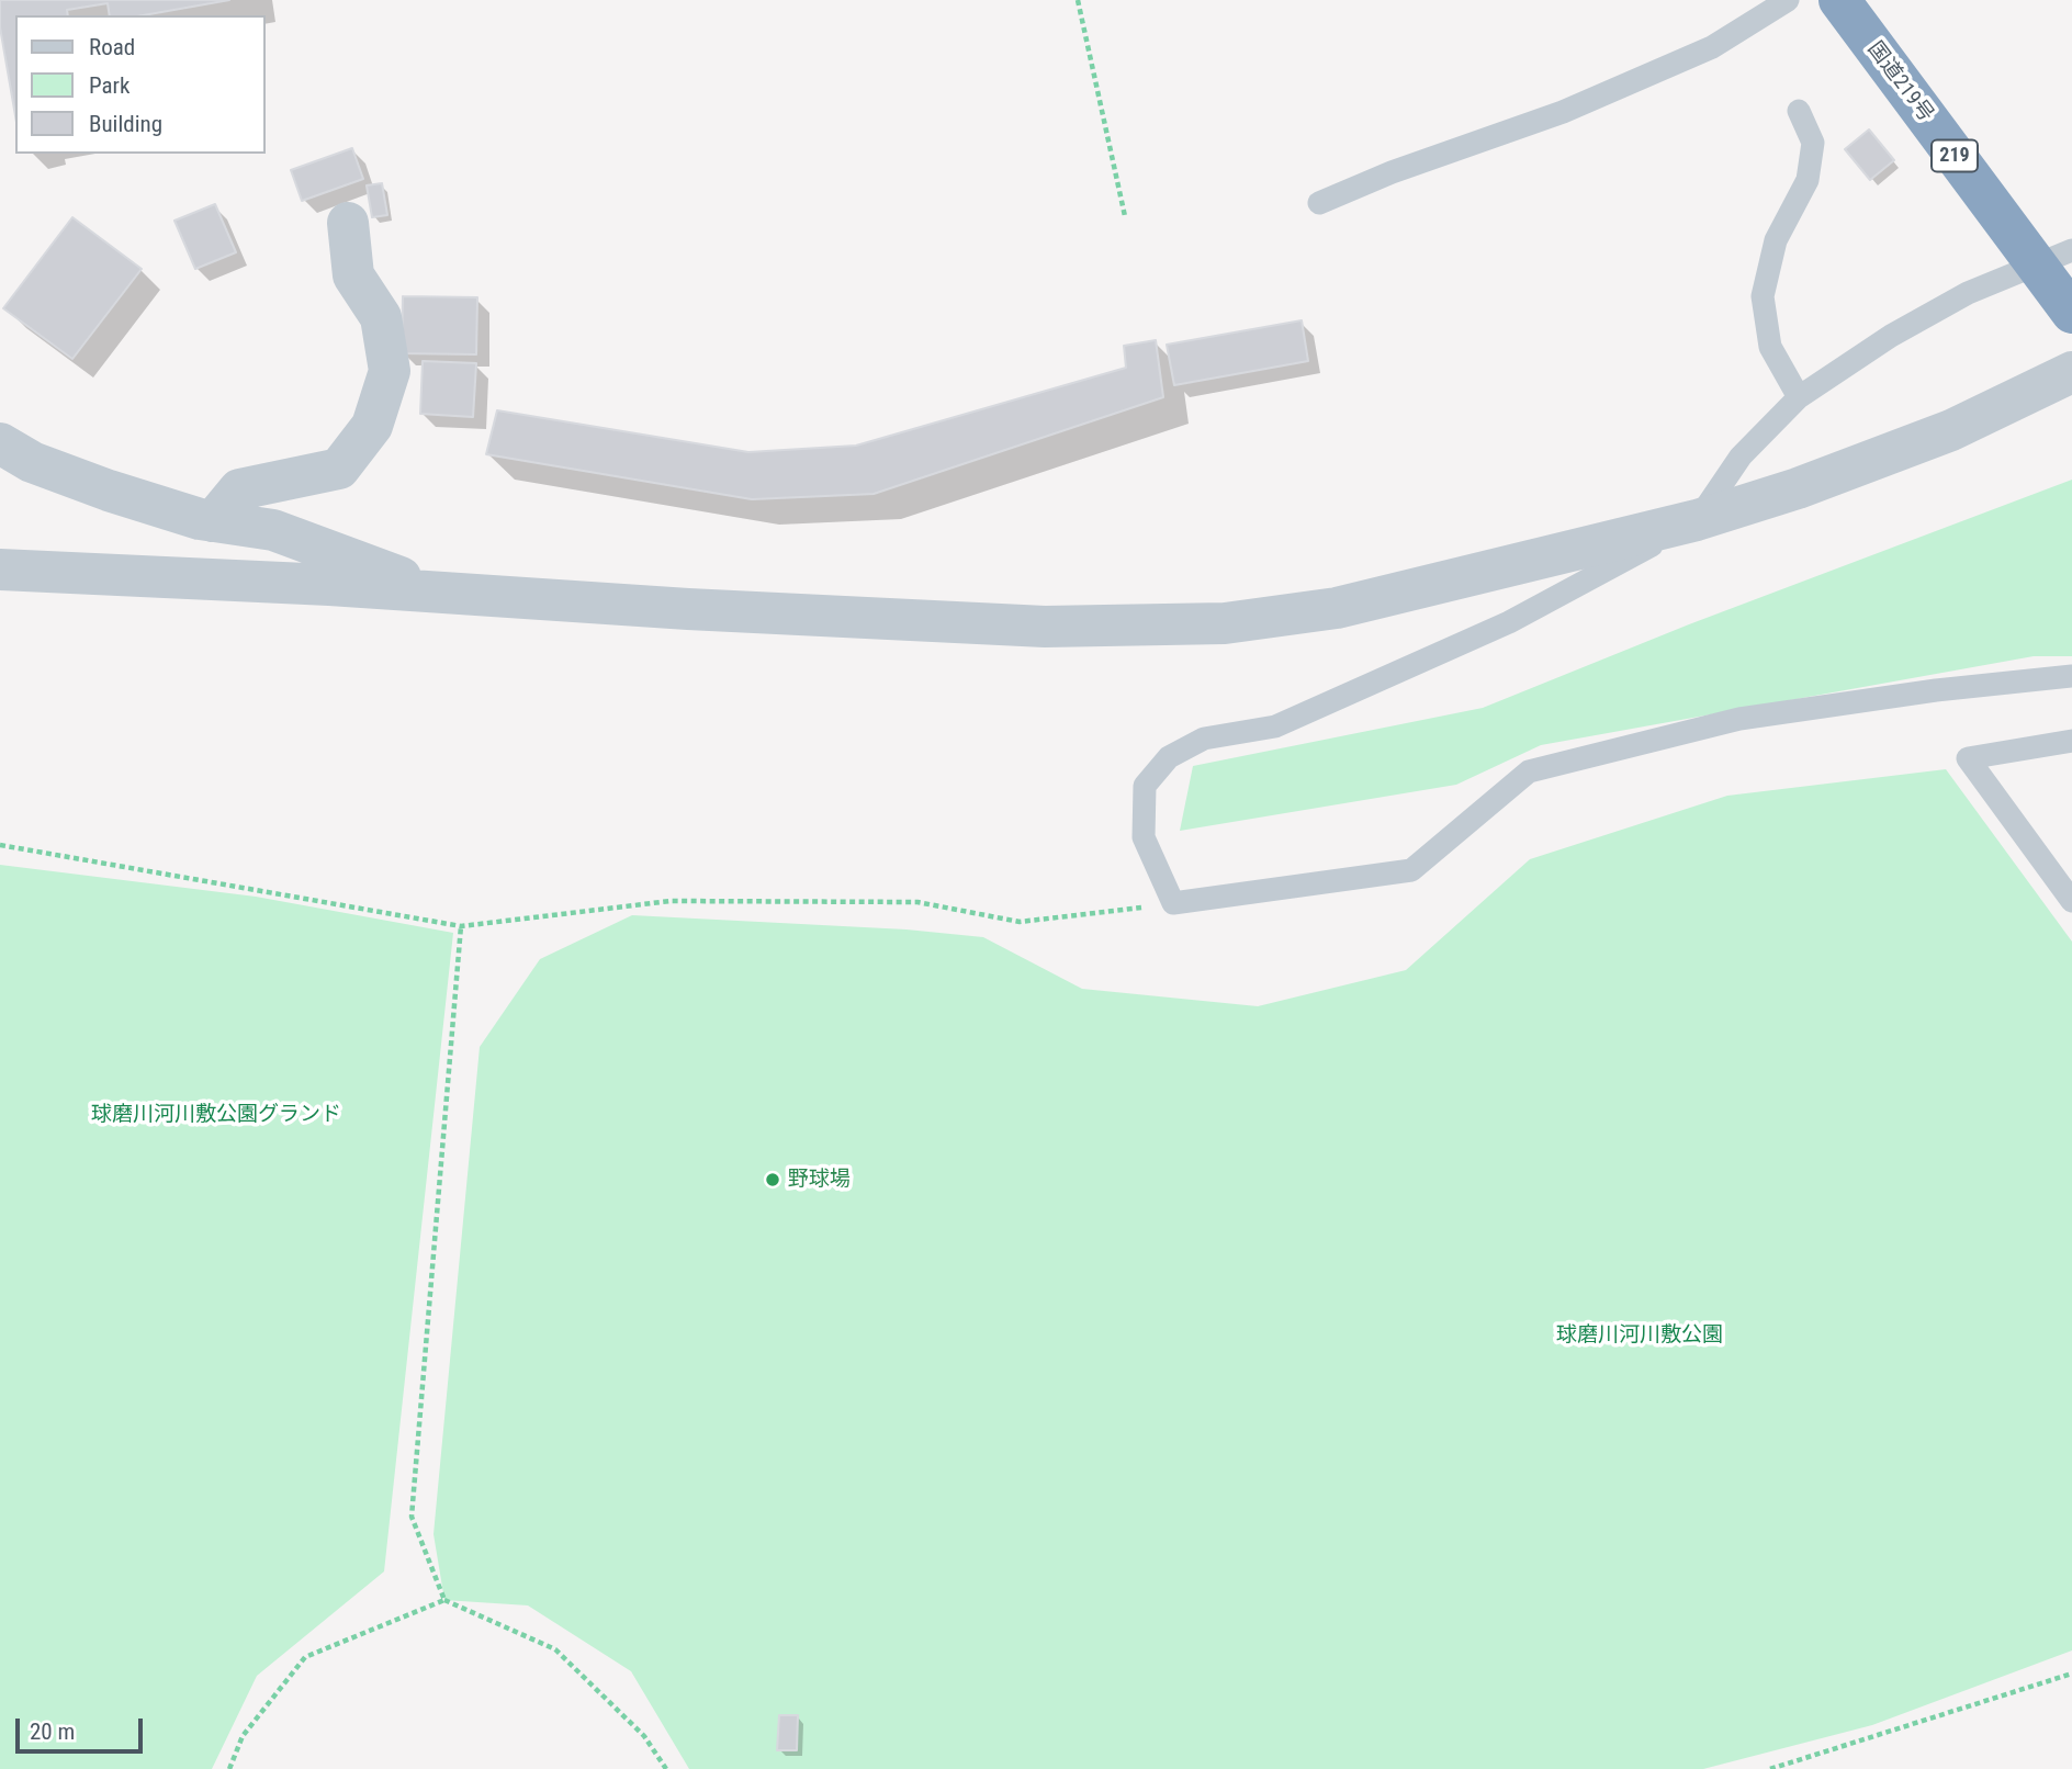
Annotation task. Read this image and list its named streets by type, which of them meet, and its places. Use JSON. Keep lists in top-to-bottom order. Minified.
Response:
{"streets":{"highway":["国道219号","219"]},"parks":["球磨川河川敷公園グランド","球磨川河川敷公園"],"places":["野球場"],"legend":["Road","Park","Building"],"scale_bar":"20 m"}
